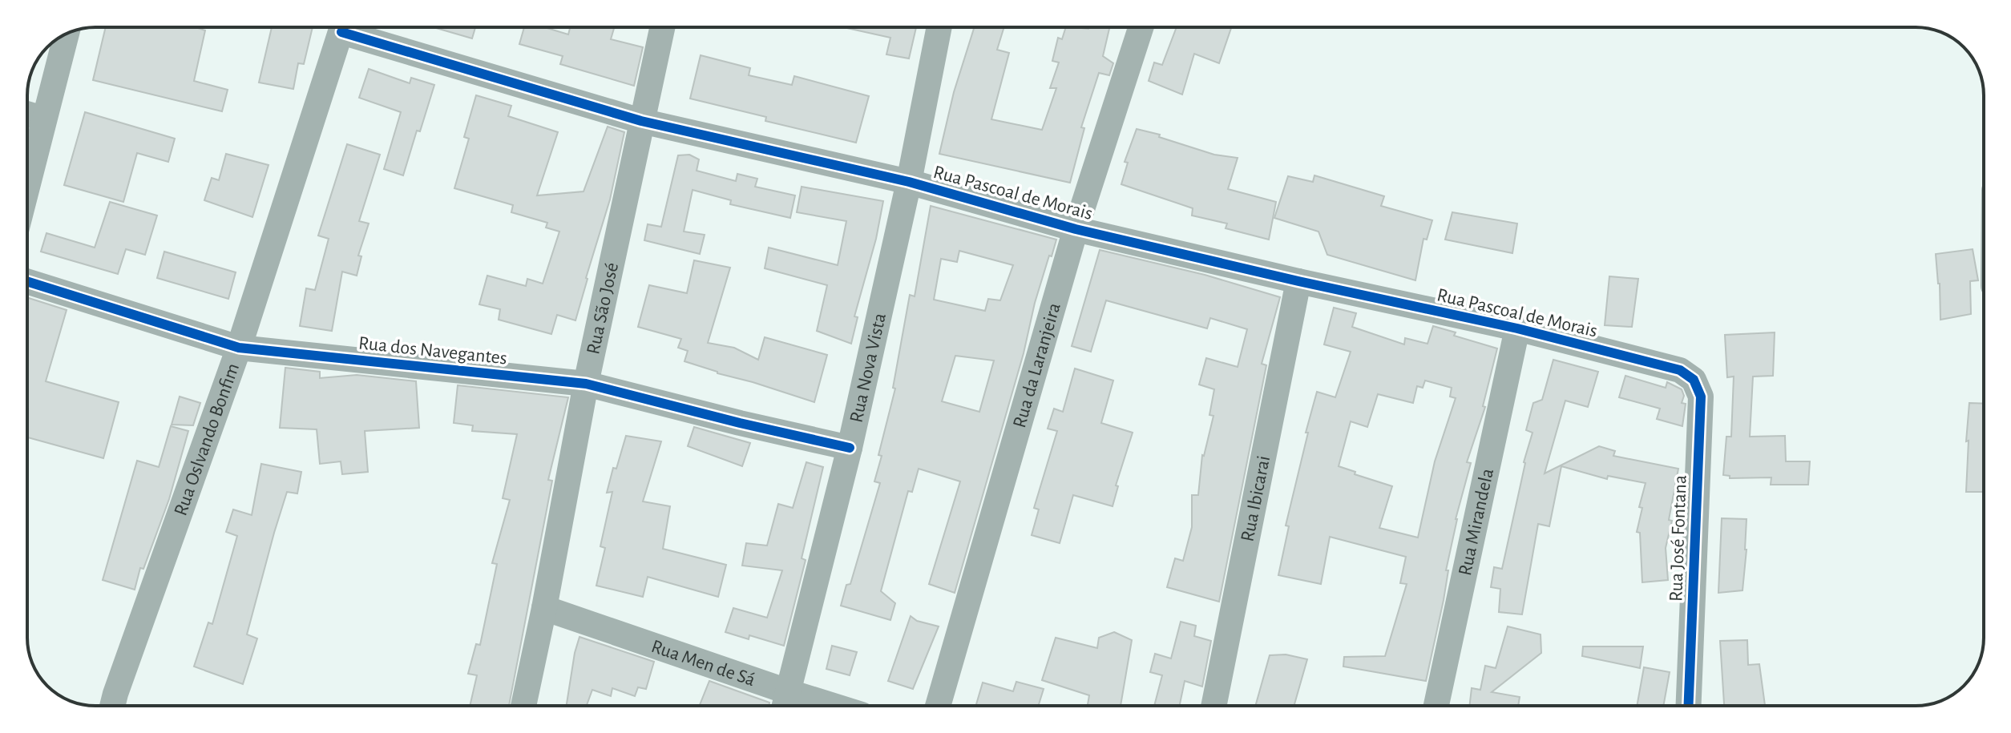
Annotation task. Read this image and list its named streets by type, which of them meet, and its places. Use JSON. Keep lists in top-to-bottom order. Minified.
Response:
{"streets":{"street":["Rua Pascoal de Morais","Rua São José","Rua dos Navegantes","Rua da Laranjeira","Rua Nova Vista","Rua Oslvando Bonfim","Rua Ibicarai","Rua Mirandela","Rua José Fontana","Rua Men de Sá"]},"crossings":[["Rua Pascoal de Morais","Rua São José"],["Rua Pascoal de Morais","Rua da Laranjeira"],["Rua Pascoal de Morais","Rua Nova Vista"],["Rua Pascoal de Morais","Rua Ibicarai"],["Rua Pascoal de Morais","Rua Mirandela"],["Rua Pascoal de Morais","Rua José Fontana"],["Rua São José","Rua dos Navegantes"],["Rua São José","Rua Men de Sá"],["Rua dos Navegantes","Rua Nova Vista"],["Rua dos Navegantes","Rua Oslvando Bonfim"],["Rua Nova Vista","Rua Men de Sá"]]}
